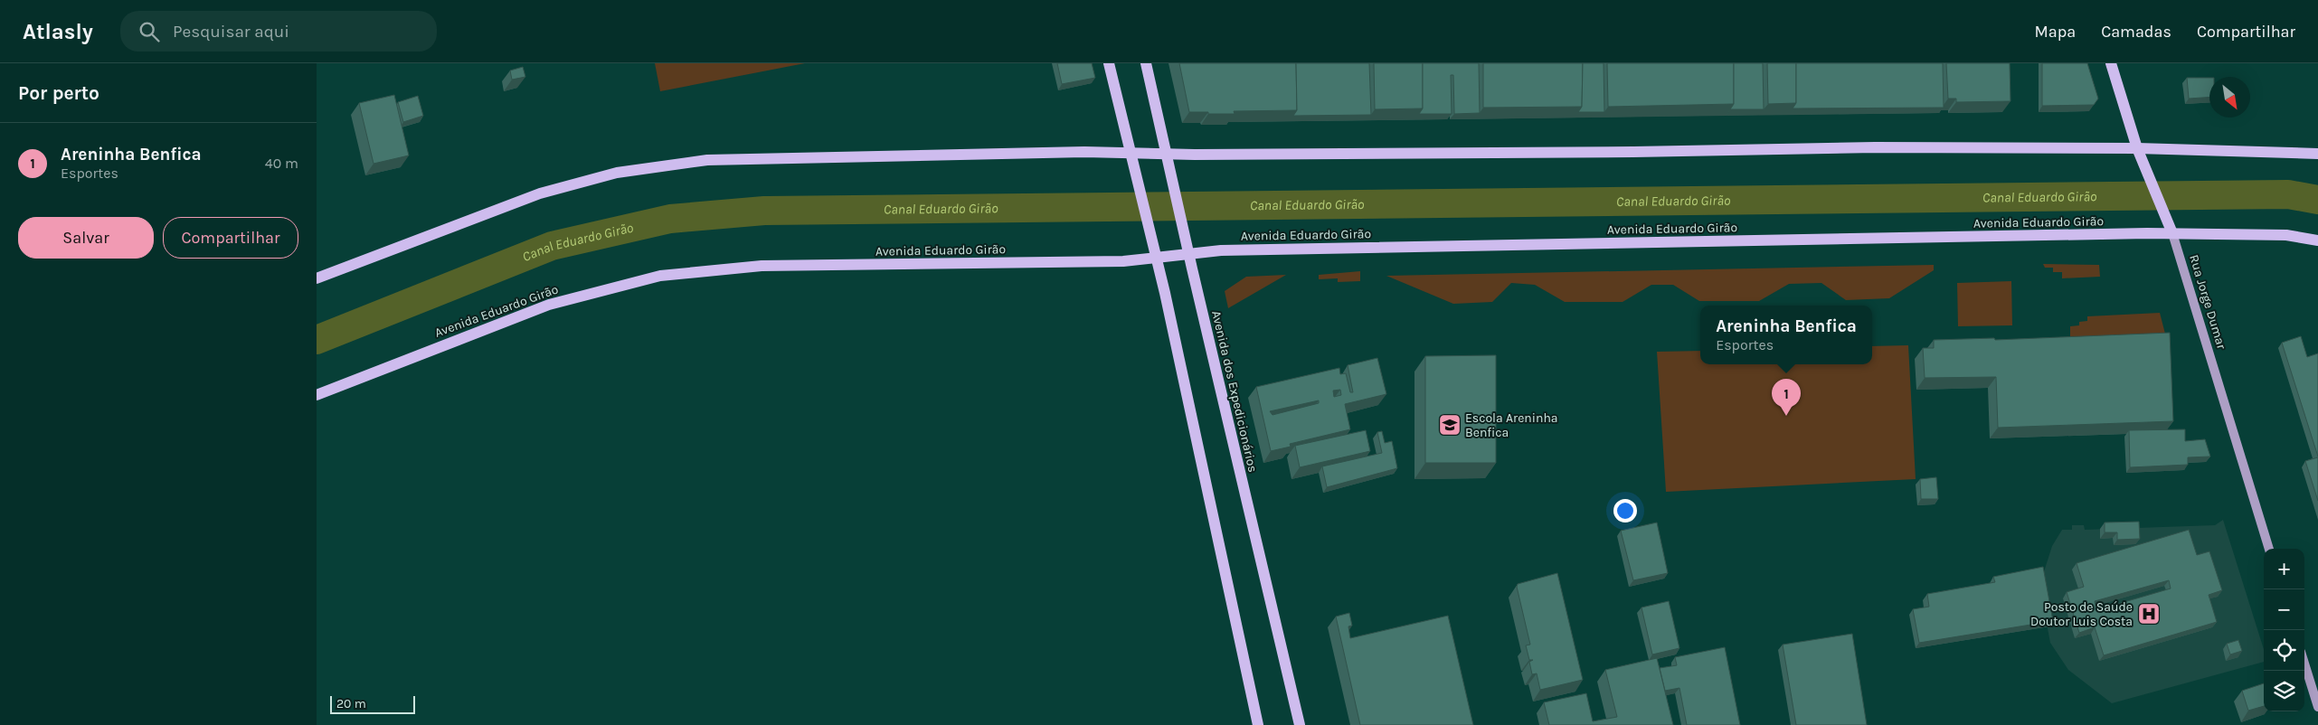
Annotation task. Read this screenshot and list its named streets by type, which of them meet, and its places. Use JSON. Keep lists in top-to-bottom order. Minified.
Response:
{"streets":{"main road":["Avenida Eduardo Girão","Rua Jorge Dumar","Avenida dos Expedicionários"]},"crossings":[["Avenida Eduardo Girão","Rua Jorge Dumar"],["Avenida Eduardo Girão","Avenida dos Expedicionários"]],"water":["Canal Eduardo Girão"],"places":{"school or university":["Escola Areninha Benfica"],"hospital":["Posto de Saúde Doutor Luis Costa"]},"scale_bar":"20 m","north":"bottom right","page":{"header":"Atlasly","search":"Pesquisar aqui","nav":["Mapa","Camadas","Compartilhar"],"heading":"Por perto","list":[{"mark":"1","name":"Areninha Benfica","note":"Esportes","value":"40 m"}],"buttons":["Salvar","Compartilhar"],"popup":["Areninha Benfica","Esportes"],"pins":"1","map_buttons":["+","−"],"scale":"20 m"}}
